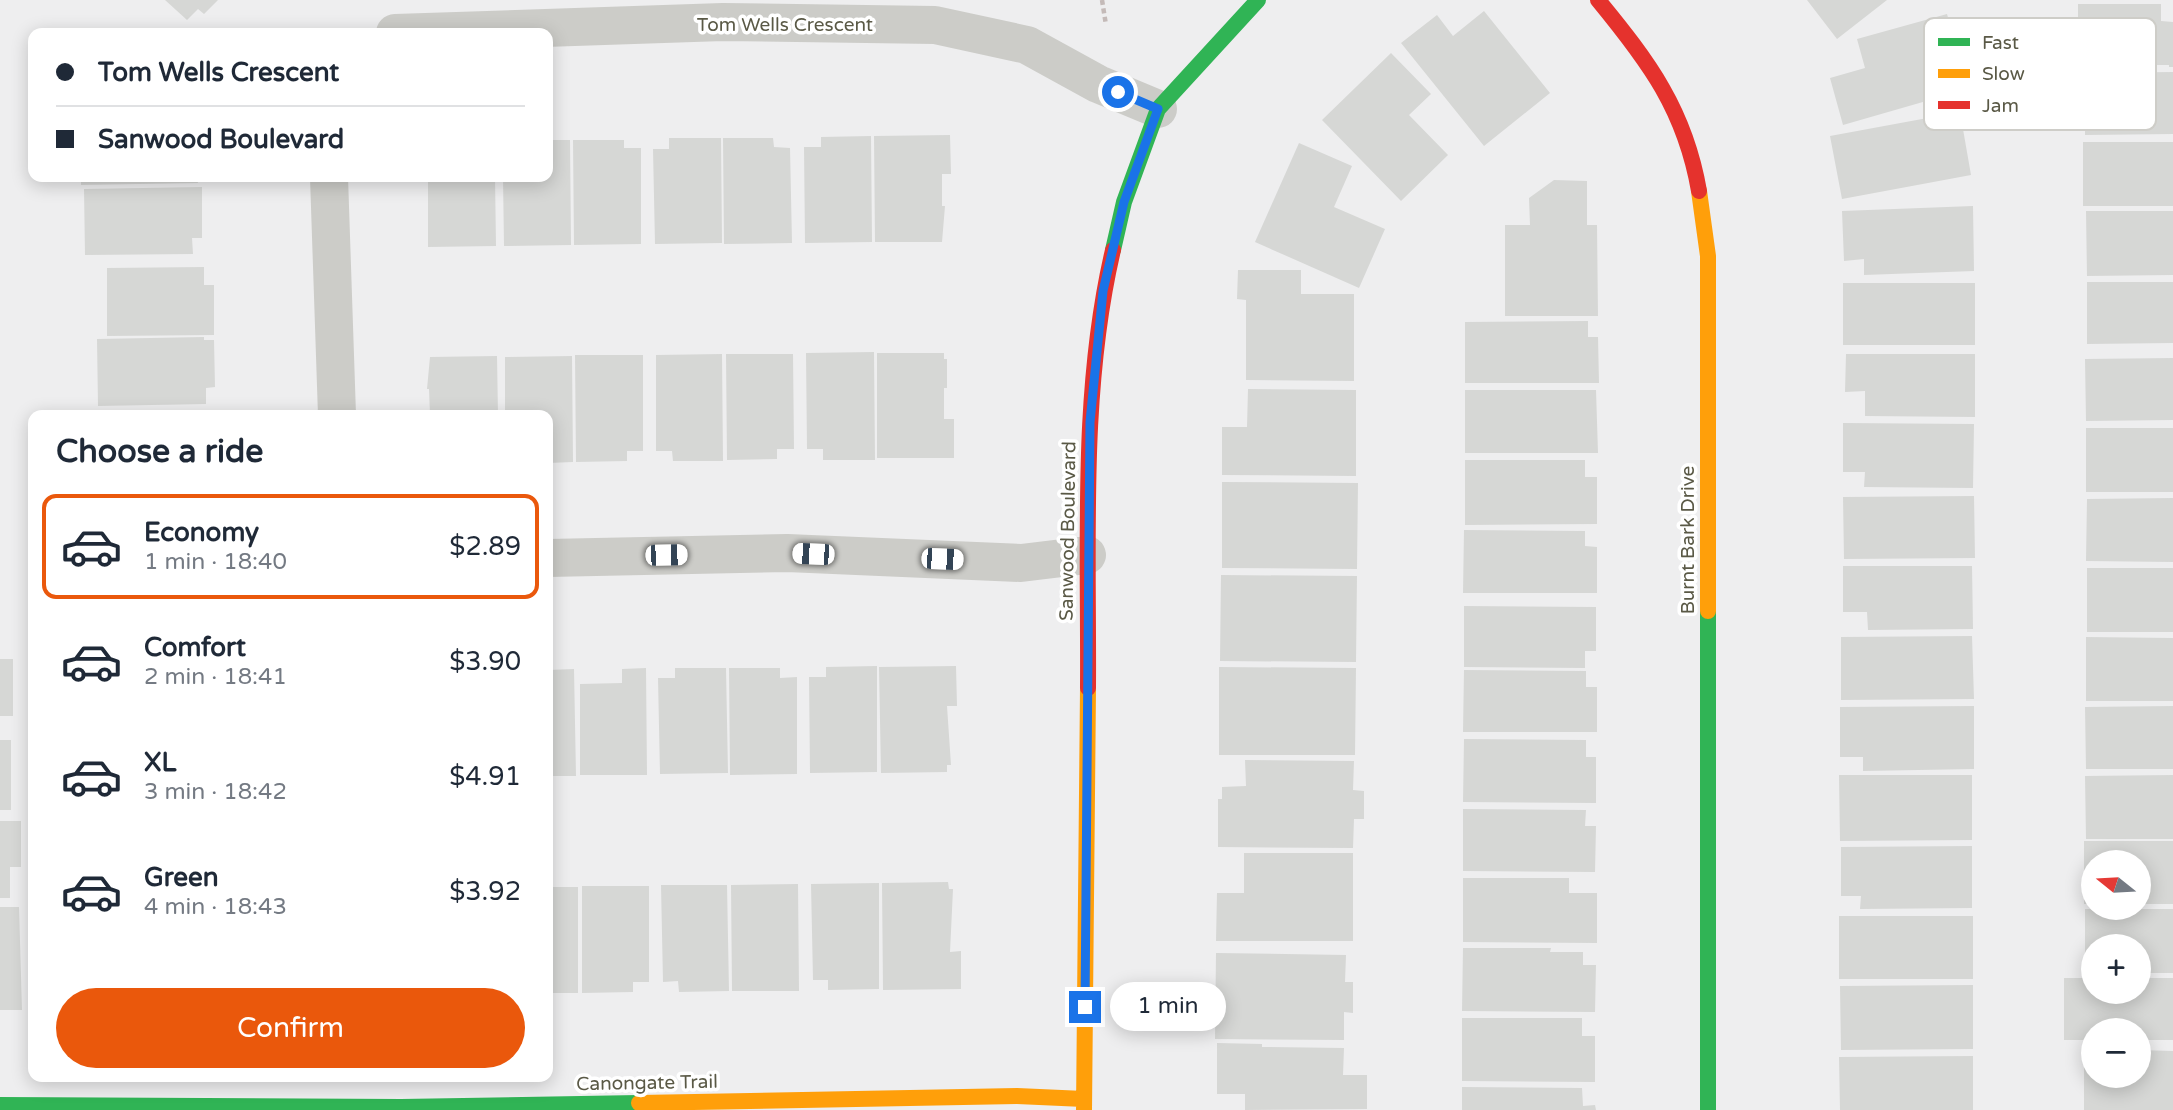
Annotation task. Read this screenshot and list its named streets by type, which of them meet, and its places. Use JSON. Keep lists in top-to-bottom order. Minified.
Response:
{"streets":{"street":["Tom Wells Crescent","Sanwood Boulevard","Burnt Bark Drive","Canongate Trail"]},"crossings":[["Tom Wells Crescent","Sanwood Boulevard"],["Sanwood Boulevard","Canongate Trail"]],"legend":["Fast","Slow","Jam"],"north":"left","page":{"banner":["Tom Wells Crescent","Sanwood Boulevard"],"heading":"Choose a ride","list":[{"name":"Economy","note":"1 min · 18:40","value":"$2.89"},{"name":"Comfort","note":"2 min · 18:41","value":"$3.90"},{"name":"XL","note":"3 min · 18:42","value":"$4.91"},{"name":"Green","note":"4 min · 18:43","value":"$3.92"}],"map_buttons":["+","−"],"buttons":"Confirm","bubble":"1 min"}}
